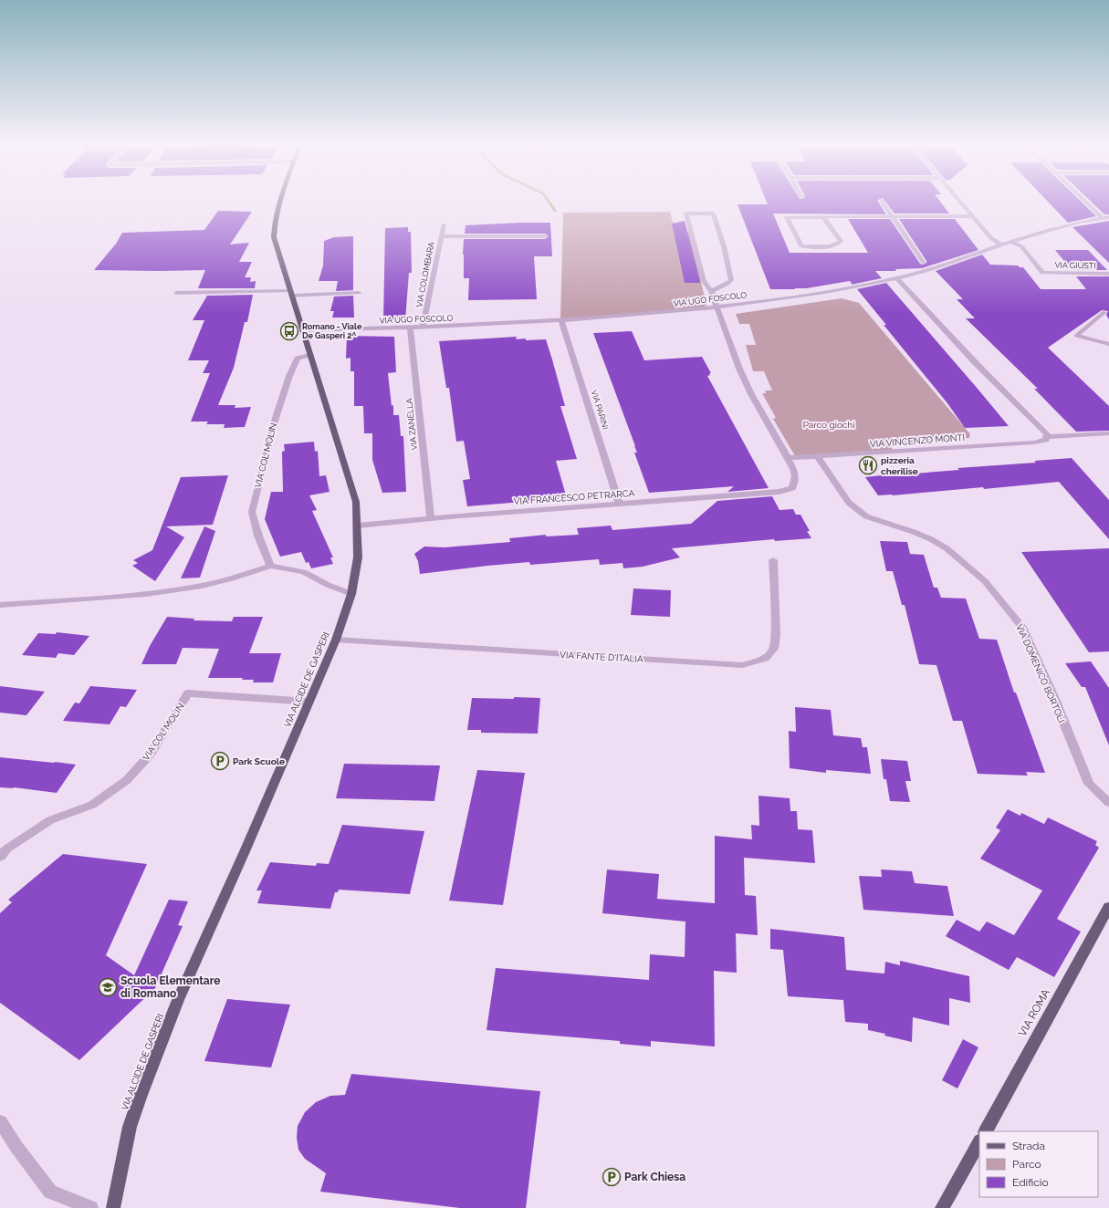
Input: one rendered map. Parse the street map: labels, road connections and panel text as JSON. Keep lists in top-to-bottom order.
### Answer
{
  "streets": {
    "main road": ["VIA ALCIDE DE GASPERI", "VIA ROMA"],
    "street": [
      "VIA GIUSTI",
      "VIA COLOMBARA",
      "VIA UGO FOSCOLO",
      "VIA PARINI",
      "VIA ZANELLA",
      "VIA VINCENZO MONTI",
      "VIA COL MOLIN",
      "VIA FRANCESCO PETRARCA",
      "VIA FANTE D'ITALIA",
      "VIA DOMENICO BORTOLI"
    ]
  },
  "crossings": [
    ["VIA GIUSTI", "VIA UGO FOSCOLO"],
    ["VIA COLOMBARA", "VIA UGO FOSCOLO"],
    ["VIA UGO FOSCOLO", "VIA PARINI"],
    ["VIA UGO FOSCOLO", "VIA ZANELLA"],
    ["VIA UGO FOSCOLO", "VIA ALCIDE DE GASPERI"],
    ["VIA PARINI", "VIA FRANCESCO PETRARCA"],
    ["VIA ZANELLA", "VIA FRANCESCO PETRARCA"],
    ["VIA VINCENZO MONTI", "VIA FRANCESCO PETRARCA"],
    ["VIA VINCENZO MONTI", "VIA DOMENICO BORTOLI"],
    ["VIA COL MOLIN", "VIA ALCIDE DE GASPERI"],
    ["VIA FRANCESCO PETRARCA", "VIA ALCIDE DE GASPERI"],
    ["VIA FANTE D'ITALIA", "VIA ALCIDE DE GASPERI"]
  ],
  "parks": ["Parco giochi"],
  "places": {
    "bus stop": ["Romano - Viale De Gasperi 2^"],
    "restaurant": ["pizzeria cherilise"],
    "parking": ["Park Scuole", "Park Chiesa"],
    "school or university": ["Scuola Elementare di Romano"]
  },
  "legend": ["Strada", "Parco", "Edificio"]
}
